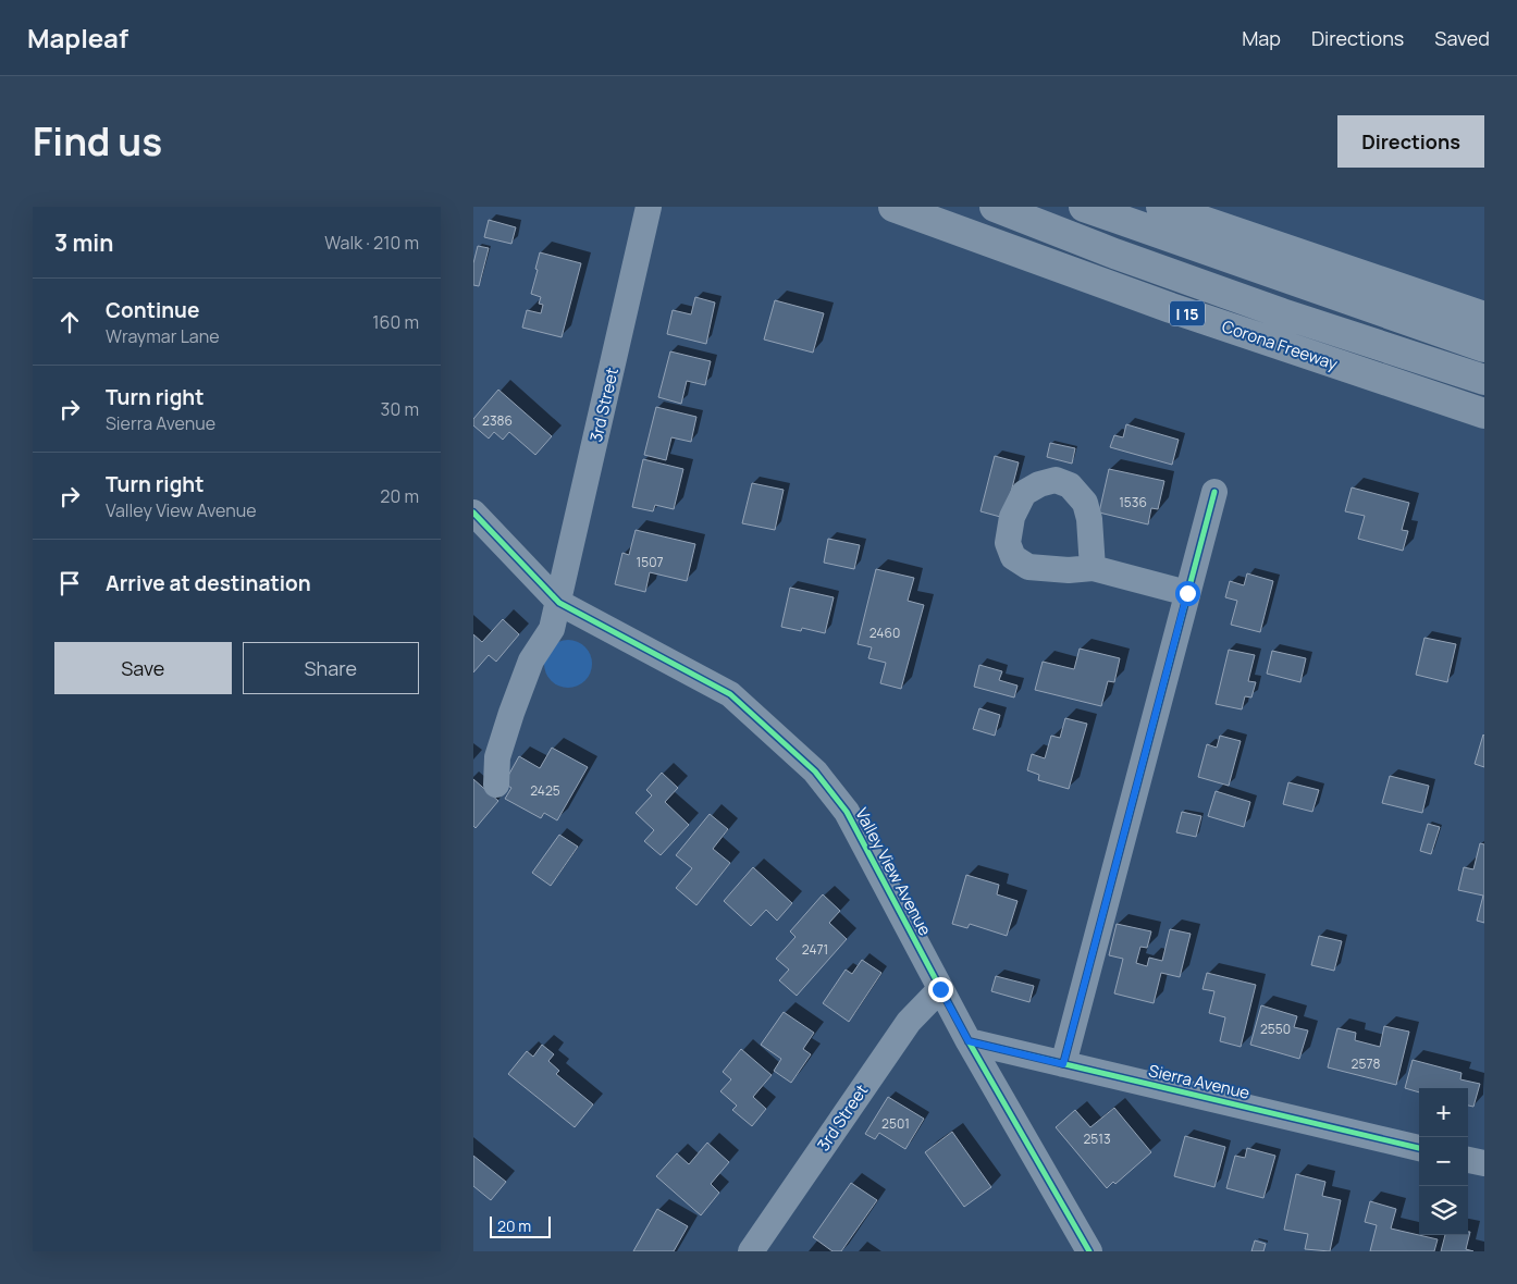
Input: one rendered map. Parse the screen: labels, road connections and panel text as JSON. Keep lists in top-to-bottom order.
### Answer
{
  "streets": {
    "highway": ["I 15", "Corona Freeway"],
    "street": ["3rd Street", "Valley View Avenue", "Sierra Avenue"]
  },
  "crossings": [
    ["3rd Street", "Valley View Avenue"],
    ["Valley View Avenue", "Sierra Avenue"]
  ],
  "house_numbers": [
    "2386",
    "1536",
    "1507",
    "2460",
    "2425",
    "2471",
    "2550",
    "2578",
    "2501",
    "2513"
  ],
  "scale_bar": "20 m",
  "page": {
    "header": "Mapleaf",
    "nav": ["Map", "Directions", "Saved"],
    "title": "Find us",
    "buttons": [
      "Directions",
      ["Save", "Share"]
    ],
    "heading": ["3 min", "Walk · 210 m"],
    "list": [
      ["Continue", "Wraymar Lane", "160 m"],
      ["Turn right", "Sierra Avenue", "30 m"],
      ["Turn right", "Valley View Avenue", "20 m"],
      "Arrive at destination"
    ],
    "map_buttons": ["+", "−"],
    "scale": "20 m"
  }
}
